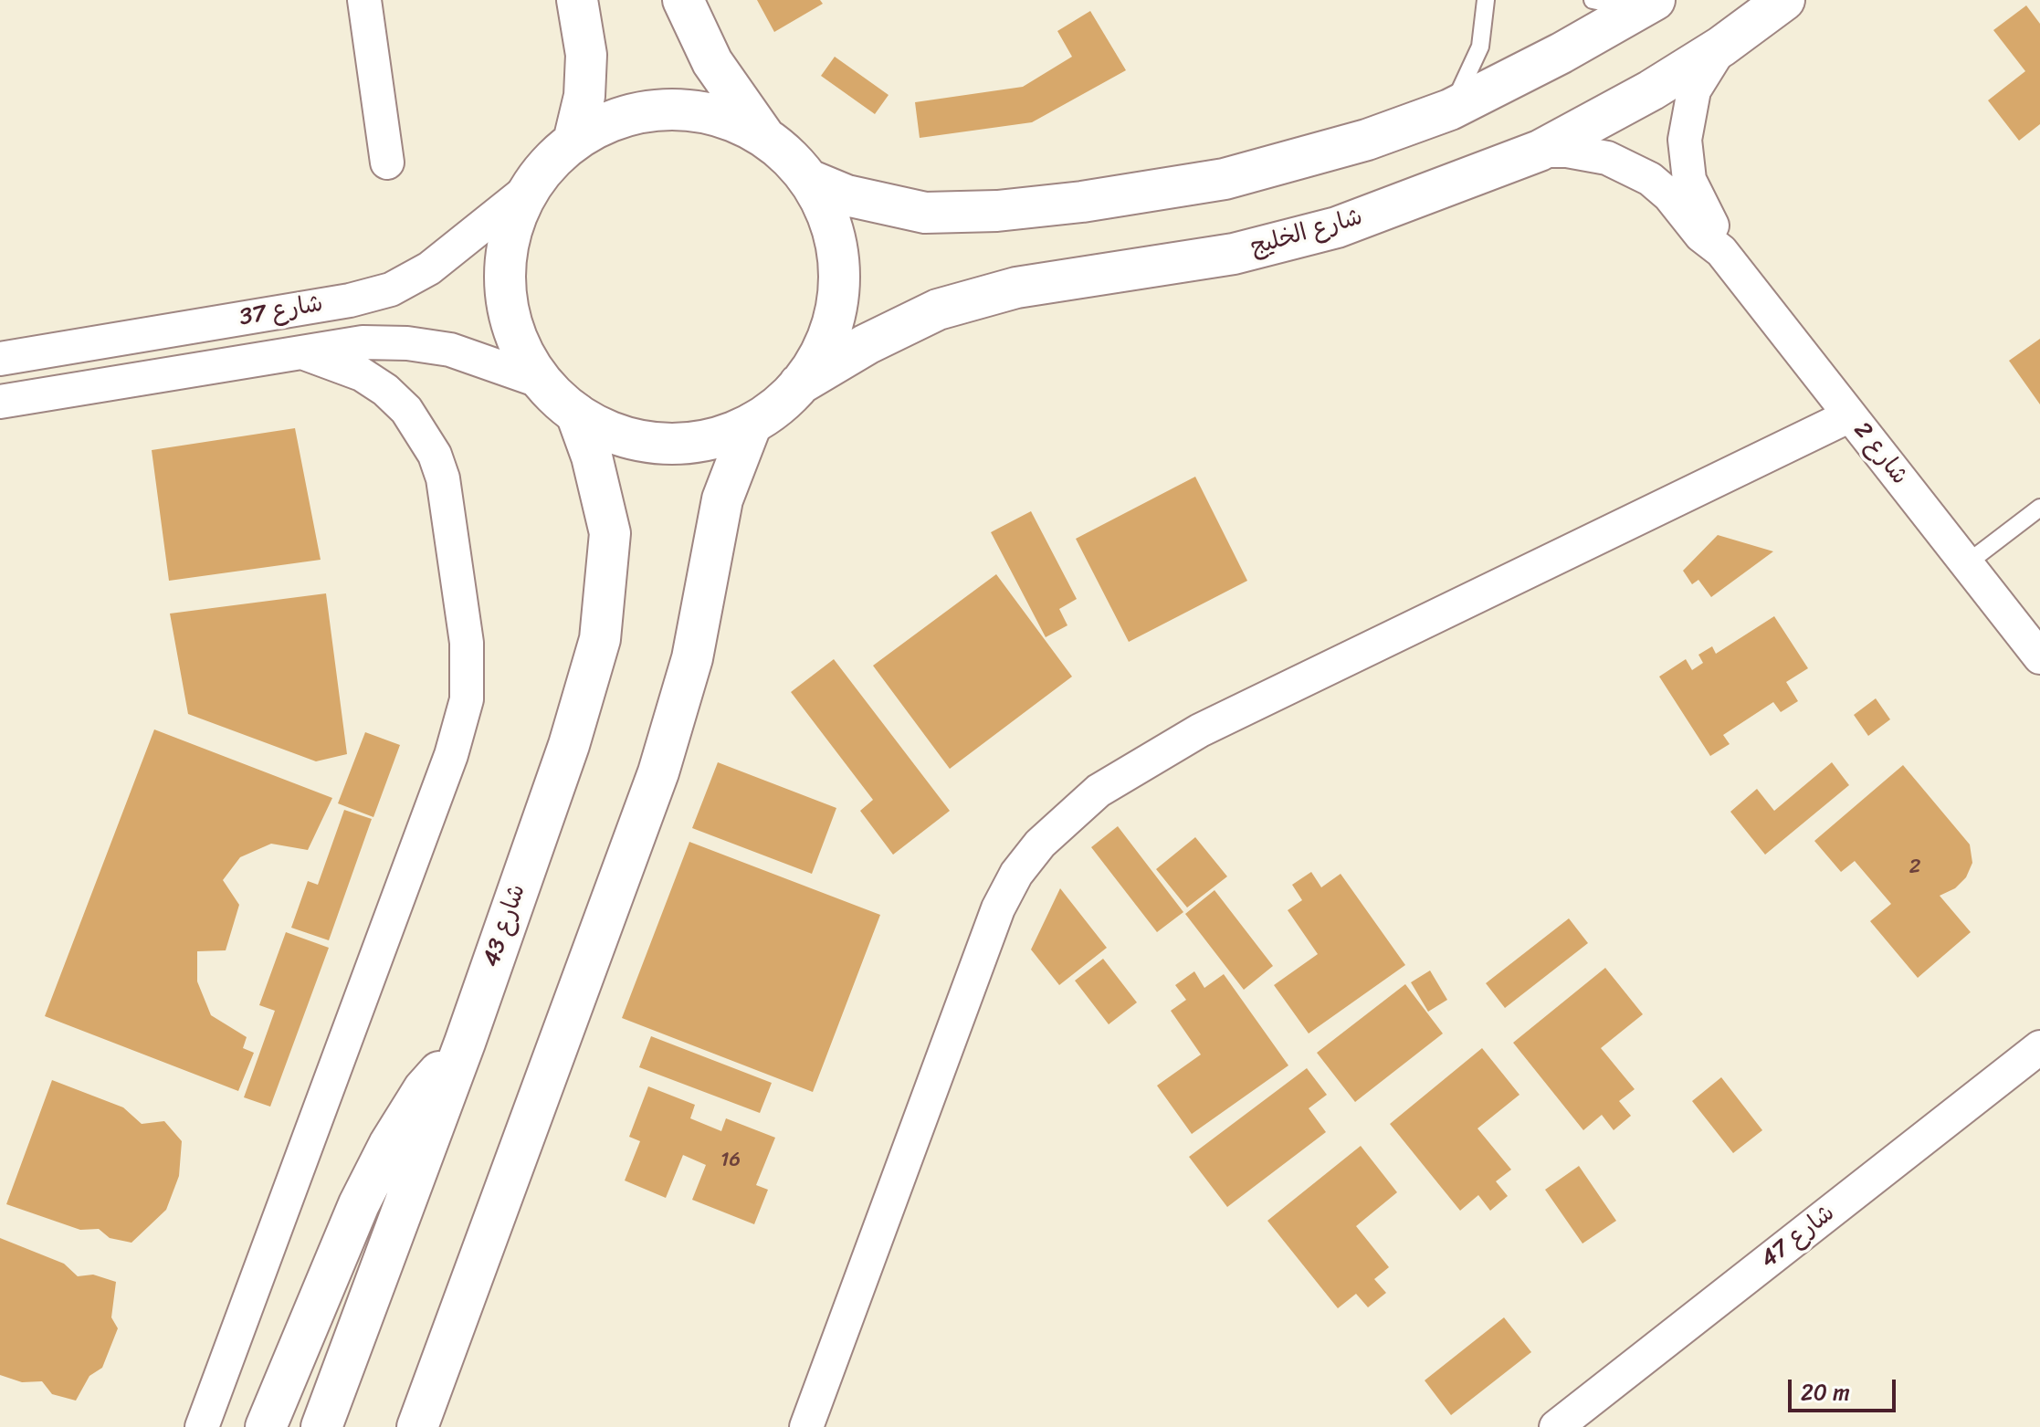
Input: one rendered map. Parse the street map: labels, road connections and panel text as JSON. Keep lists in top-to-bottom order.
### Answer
{
  "streets": {
    "main road": ["شارع الخليج", "شارع 43"],
    "street": ["شارع 37", "شارع 2", "شارع 47"]
  },
  "crossings": [
    ["شارع الخليج", "شارع 2"]
  ],
  "house_numbers": ["2", "16"],
  "scale_bar": "20 m"
}
